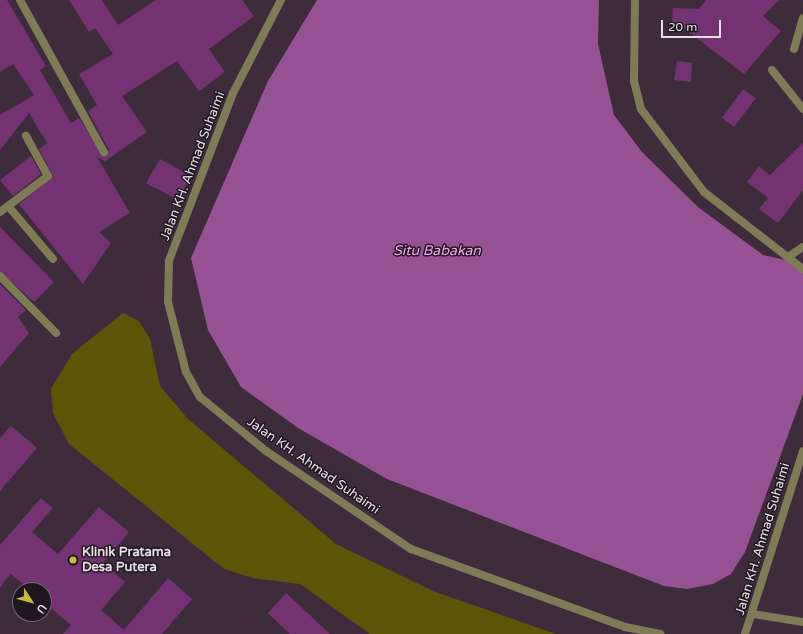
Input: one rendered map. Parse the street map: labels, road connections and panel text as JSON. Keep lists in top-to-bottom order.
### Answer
{
  "streets": {
    "street": ["Jalan KH. Ahmad Suhaimi"]
  },
  "water": ["Situ Babakan"],
  "places": ["Klinik Pratama Desa Putera"],
  "scale_bar": "20 m",
  "north": "bottom right"
}
